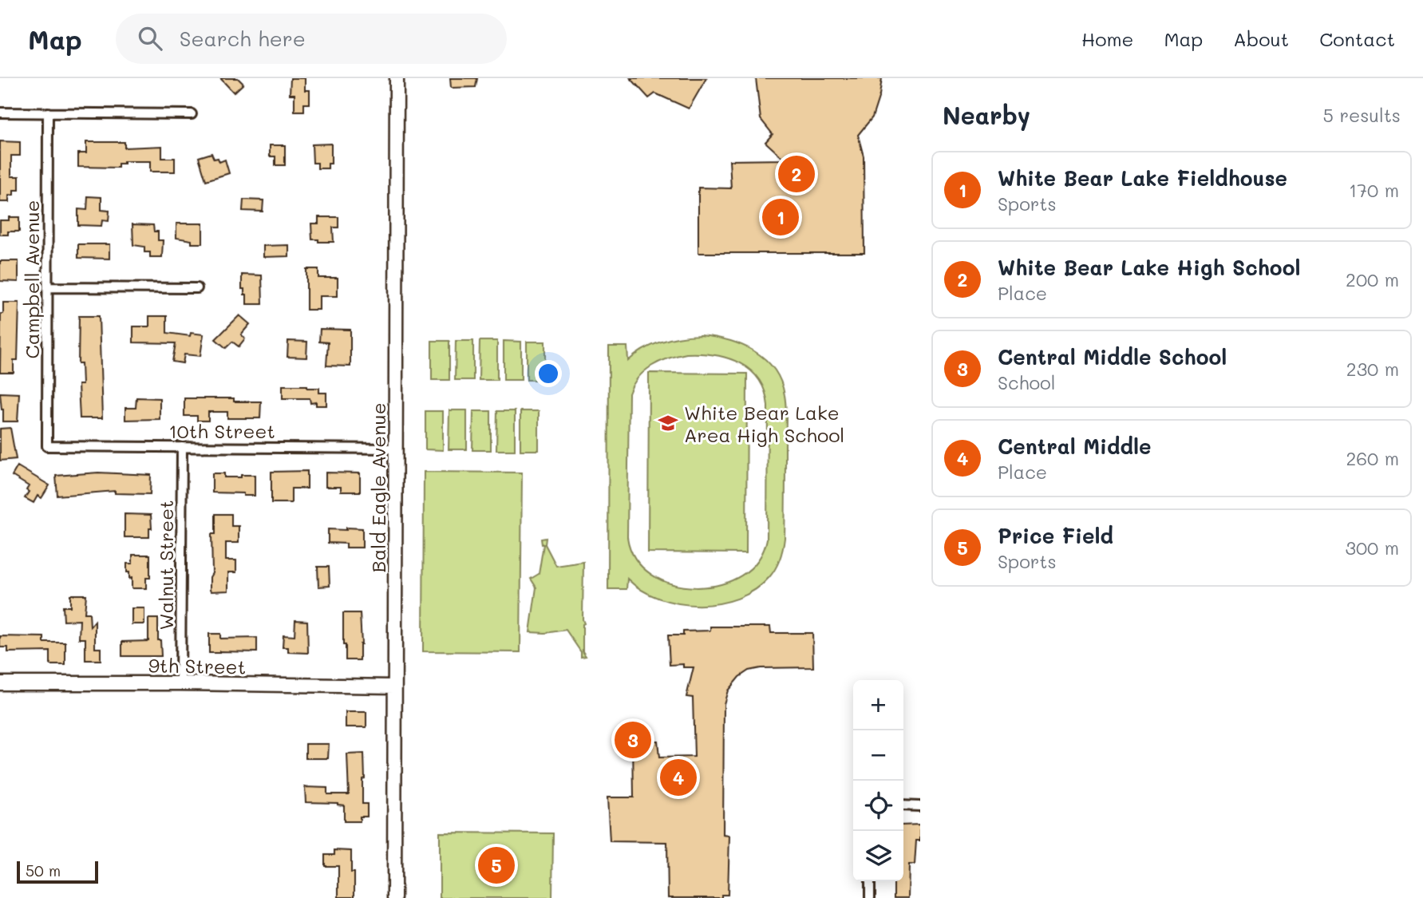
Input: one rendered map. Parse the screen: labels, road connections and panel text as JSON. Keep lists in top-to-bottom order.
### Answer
{
  "streets": {
    "street": [
      "Campbell Avenue",
      "10th Street",
      "Bald Eagle Avenue",
      "Walnut Street",
      "9th Street"
    ]
  },
  "crossings": [
    ["Campbell Avenue", "10th Street"],
    ["10th Street", "Bald Eagle Avenue"],
    ["10th Street", "Walnut Street"],
    ["Bald Eagle Avenue", "9th Street"],
    ["Walnut Street", "9th Street"]
  ],
  "places": {
    "school or university": ["White Bear Lake Area High School"]
  },
  "scale_bar": "50 m",
  "page": {
    "header": "Map",
    "search": "Search here",
    "nav": [
      "Home",
      "Map",
      "About",
      "Contact"
    ],
    "heading": ["Nearby", "5 results"],
    "list": [
      {
        "mark": "1",
        "name": "White Bear Lake Fieldhouse",
        "note": "Sports",
        "value": "170 m"
      },
      {
        "mark": "2",
        "name": "White Bear Lake High School",
        "note": "Place",
        "value": "200 m"
      },
      {
        "mark": "3",
        "name": "Central Middle School",
        "note": "School",
        "value": "230 m"
      },
      {
        "mark": "4",
        "name": "Central Middle",
        "note": "Place",
        "value": "260 m"
      },
      {
        "mark": "5",
        "name": "Price Field",
        "note": "Sports",
        "value": "300 m"
      }
    ],
    "pins": [
      "2",
      "1",
      "3",
      "4",
      "5"
    ],
    "map_buttons": ["+", "−"],
    "scale": "50 m"
  }
}
